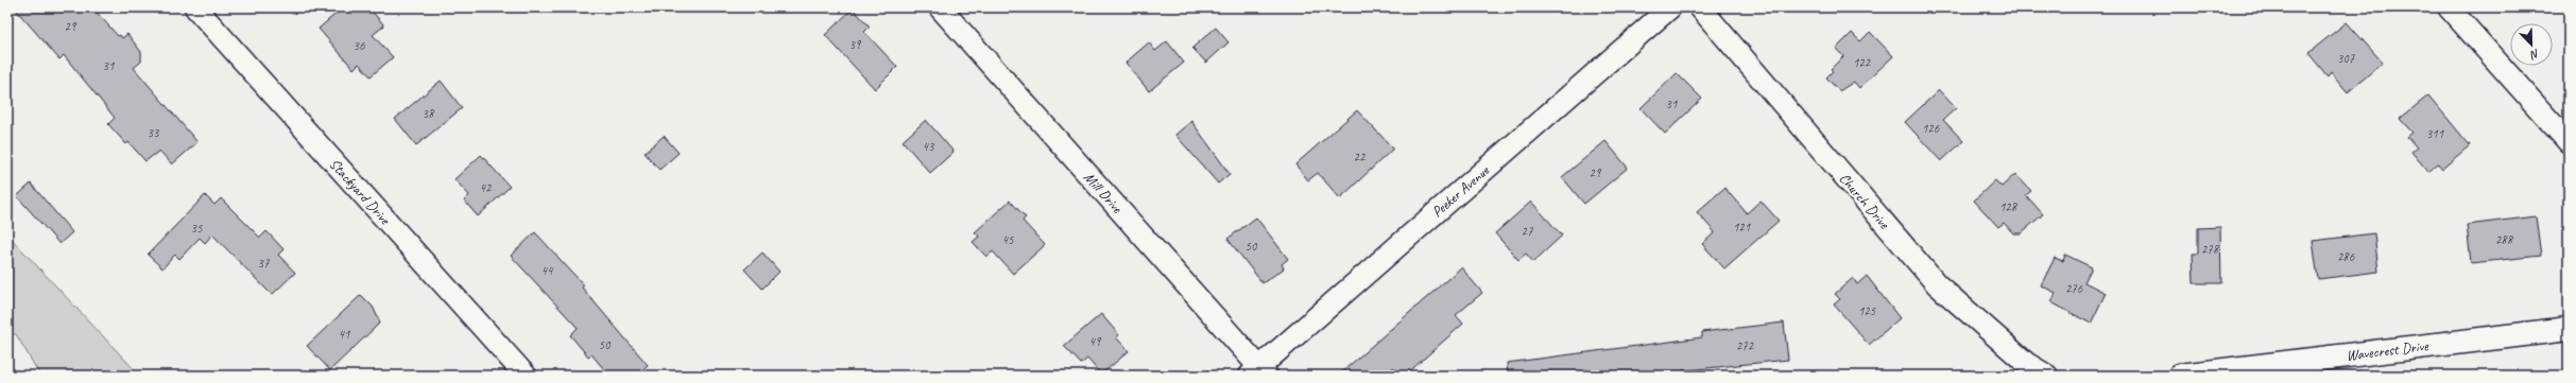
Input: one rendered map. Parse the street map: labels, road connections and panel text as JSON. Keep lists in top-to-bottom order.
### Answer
{
  "streets": {
    "street": [
      "Stackyard Drive",
      "Peeker Avenue",
      "Mill Drive",
      "Church Drive",
      "Wavecrest Drive"
    ]
  },
  "crossings": [
    ["Peeker Avenue", "Mill Drive"]
  ],
  "house_numbers": [
    "29",
    "39",
    "36",
    "307",
    "122",
    "31",
    "31",
    "38",
    "126",
    "33",
    "311",
    "43",
    "22",
    "29",
    "42",
    "128",
    "121",
    "35",
    "27",
    "45",
    "288",
    "50",
    "278",
    "286",
    "37",
    "44",
    "276",
    "125",
    "41",
    "49",
    "50",
    "272"
  ],
  "north": "bottom right"
}
